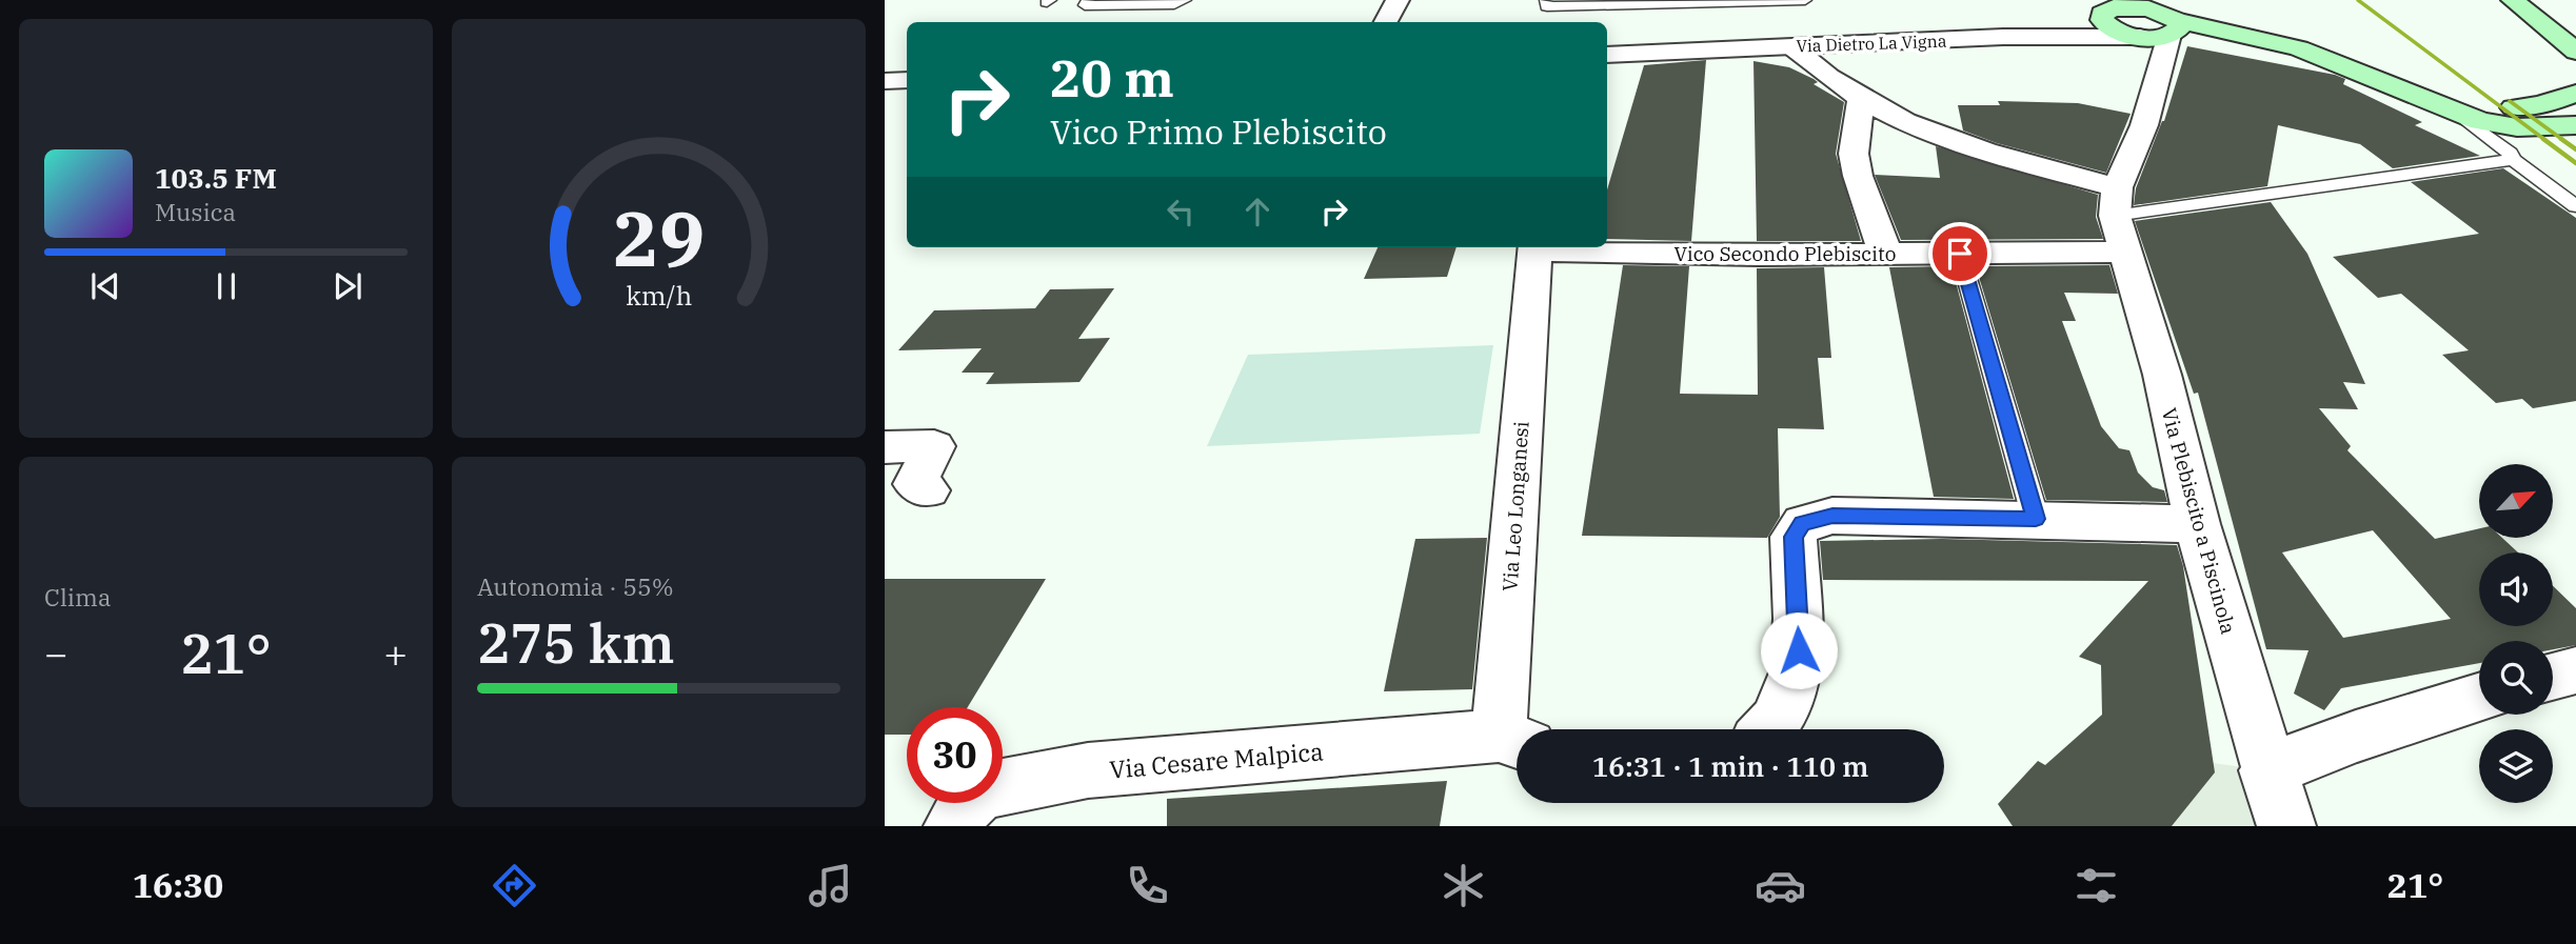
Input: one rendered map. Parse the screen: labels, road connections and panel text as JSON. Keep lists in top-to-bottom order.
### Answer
{
  "streets": {
    "street": [
      "Via Dietro La Vigna",
      "Vico Secondo Plebiscito",
      "Via Leo Longanesi",
      "Via Plebiscito a Piscinola",
      "Via Cesare Malpica"
    ]
  },
  "crossings": [
    ["Vico Secondo Plebiscito", "Via Plebiscito a Piscinola"],
    ["Via Leo Longanesi", "Via Cesare Malpica"]
  ],
  "north": "top right",
  "page": {
    "turn": ["20 m", "Vico Primo Plebiscito"],
    "song": ["103.5 FM", "Musica"],
    "tile": [
      "Clima",
      ["Autonomia · 55%", "275 km"]
    ],
    "heat": ["−", "21°", "+"],
    "limit": "30",
    "trip": "16:31 · 1 min · 110 m",
    "tabs": ["16:30", "21°"],
    "gauge": ["29", "km/h"]
  }
}
